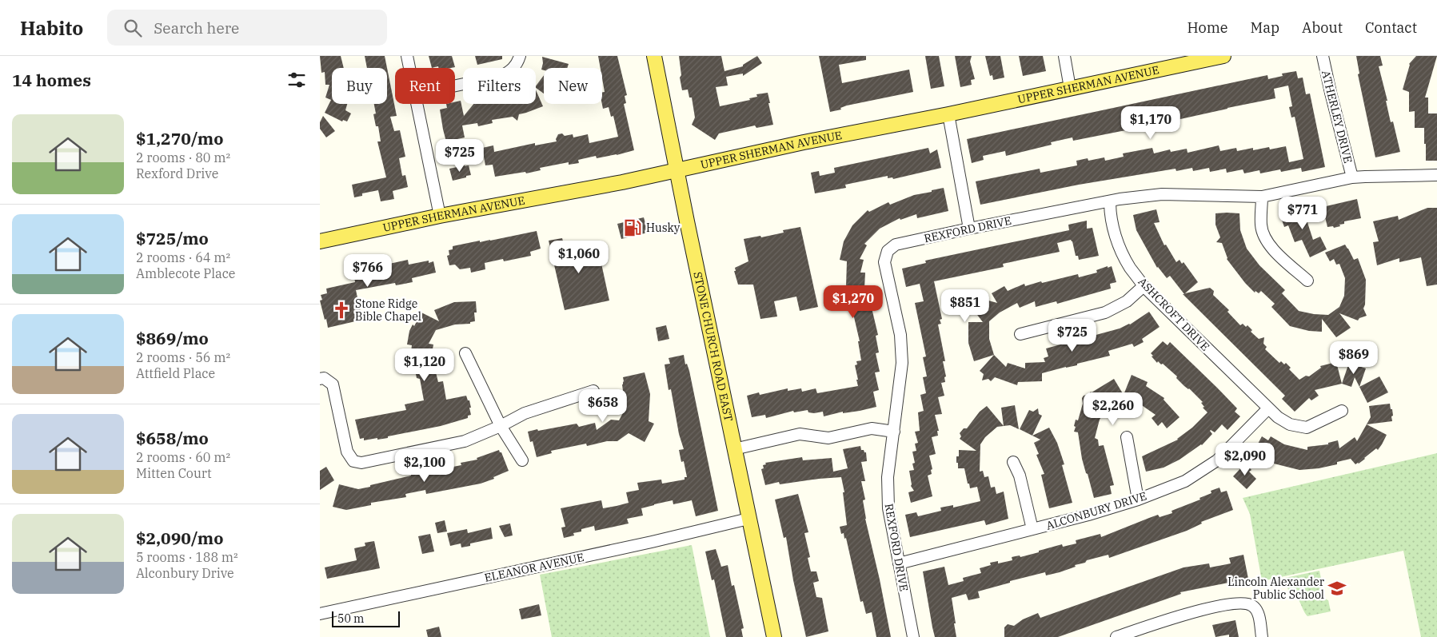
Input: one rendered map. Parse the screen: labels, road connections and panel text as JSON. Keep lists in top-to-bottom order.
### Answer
{
  "streets": {
    "main road": ["UPPER SHERMAN AVENUE", "STONE CHURCH ROAD EAST"],
    "street": [
      "ATHERLEY DRIVE",
      "REXFORD DRIVE",
      "ASHCROFT DRIVE",
      "ALCONBURY DRIVE",
      "ELEANOR AVENUE"
    ]
  },
  "crossings": [
    ["UPPER SHERMAN AVENUE", "STONE CHURCH ROAD EAST"],
    ["ATHERLEY DRIVE", "REXFORD DRIVE"],
    ["REXFORD DRIVE", "ASHCROFT DRIVE"],
    ["REXFORD DRIVE", "ALCONBURY DRIVE"],
    ["ASHCROFT DRIVE", "ALCONBURY DRIVE"],
    ["STONE CHURCH ROAD EAST", "ELEANOR AVENUE"]
  ],
  "places": {
    "fuel station": ["Husky"],
    "church": ["Stone Ridge Bible Chapel"],
    "school or university": ["Lincoln Alexander Public School"]
  },
  "scale_bar": "50 m",
  "page": {
    "header": "Habito",
    "search": "Search here",
    "nav": [
      "Home",
      "Map",
      "About",
      "Contact"
    ],
    "heading": "14 homes",
    "chip": [
      "Buy",
      "Rent",
      "Filters",
      "New"
    ],
    "list": [
      {
        "name": "$1,270/mo",
        "note": "2 rooms · 80 m² · Rexford Drive"
      },
      {
        "name": "$725/mo",
        "note": "2 rooms · 64 m² · Amblecote Place"
      },
      {
        "name": "$869/mo",
        "note": "2 rooms · 56 m² · Attfield Place"
      },
      {
        "name": "$658/mo",
        "note": "2 rooms · 60 m² · Mitten Court"
      },
      {
        "name": "$2,090/mo",
        "note": "5 rooms · 188 m² · Alconbury Drive"
      }
    ],
    "price": [
      "$1,170",
      "$725",
      "$771",
      "$1,060",
      "$766",
      "$1,270",
      "$851",
      "$725",
      "$869",
      "$1,120",
      "$658",
      "$2,260",
      "$2,090",
      "$2,100"
    ],
    "scale": "50 m"
  }
}
